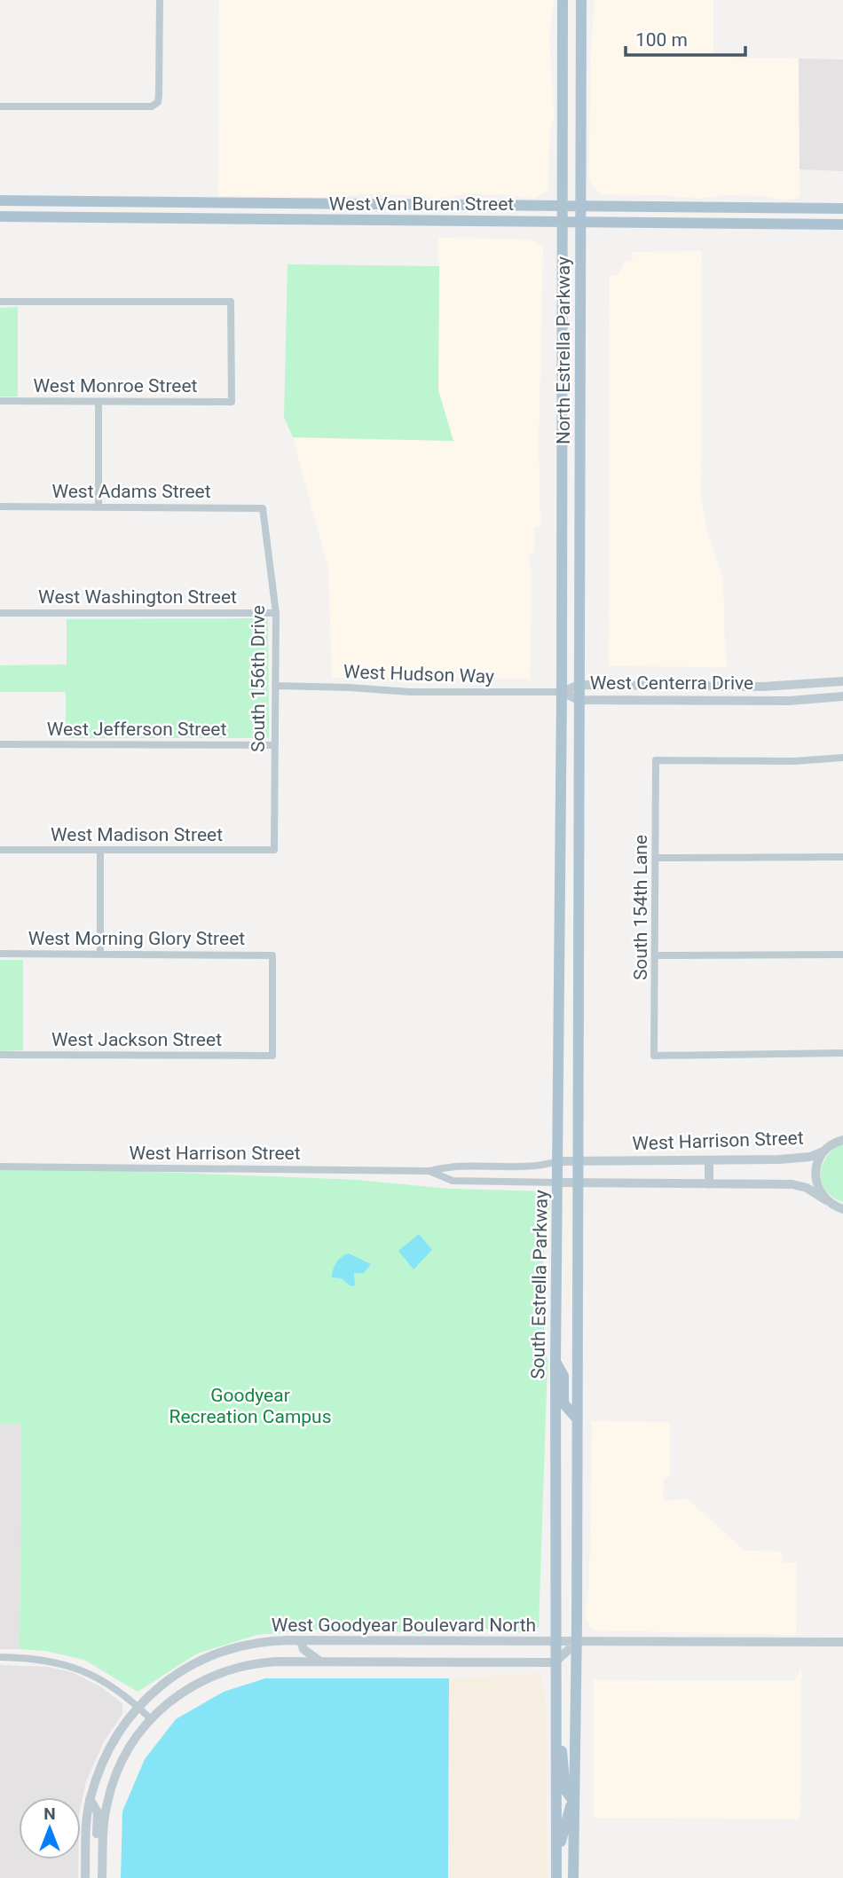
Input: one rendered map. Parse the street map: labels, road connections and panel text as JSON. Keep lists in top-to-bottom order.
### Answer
{
  "streets": {
    "main road": ["West Van Buren Street", "North Estrella Parkway", "South Estrella Parkway"],
    "street": [
      "West Monroe Street",
      "West Adams Street",
      "West Washington Street",
      "West Hudson Way",
      "South 156th Drive",
      "West Centerra Drive",
      "West Jefferson Street",
      "West Madison Street",
      "South 154th Lane",
      "West Morning Glory Street",
      "West Jackson Street",
      "West Harrison Street",
      "West Goodyear Boulevard North"
    ]
  },
  "crossings": [
    ["West Van Buren Street", "North Estrella Parkway"],
    ["North Estrella Parkway", "West Hudson Way"],
    ["North Estrella Parkway", "West Centerra Drive"],
    ["North Estrella Parkway", "South Estrella Parkway"],
    ["West Adams Street", "South 156th Drive"],
    ["West Washington Street", "South 156th Drive"],
    ["West Hudson Way", "South 156th Drive"],
    ["West Hudson Way", "West Centerra Drive"],
    ["West Hudson Way", "South Estrella Parkway"],
    ["South 156th Drive", "West Jefferson Street"],
    ["South 156th Drive", "West Madison Street"],
    ["West Centerra Drive", "South Estrella Parkway"],
    ["West Morning Glory Street", "West Jackson Street"],
    ["West Harrison Street", "South Estrella Parkway"],
    ["South Estrella Parkway", "West Goodyear Boulevard North"]
  ],
  "parks": ["Goodyear Recreation Campus"],
  "scale_bar": "100 m",
  "north": "top"
}
